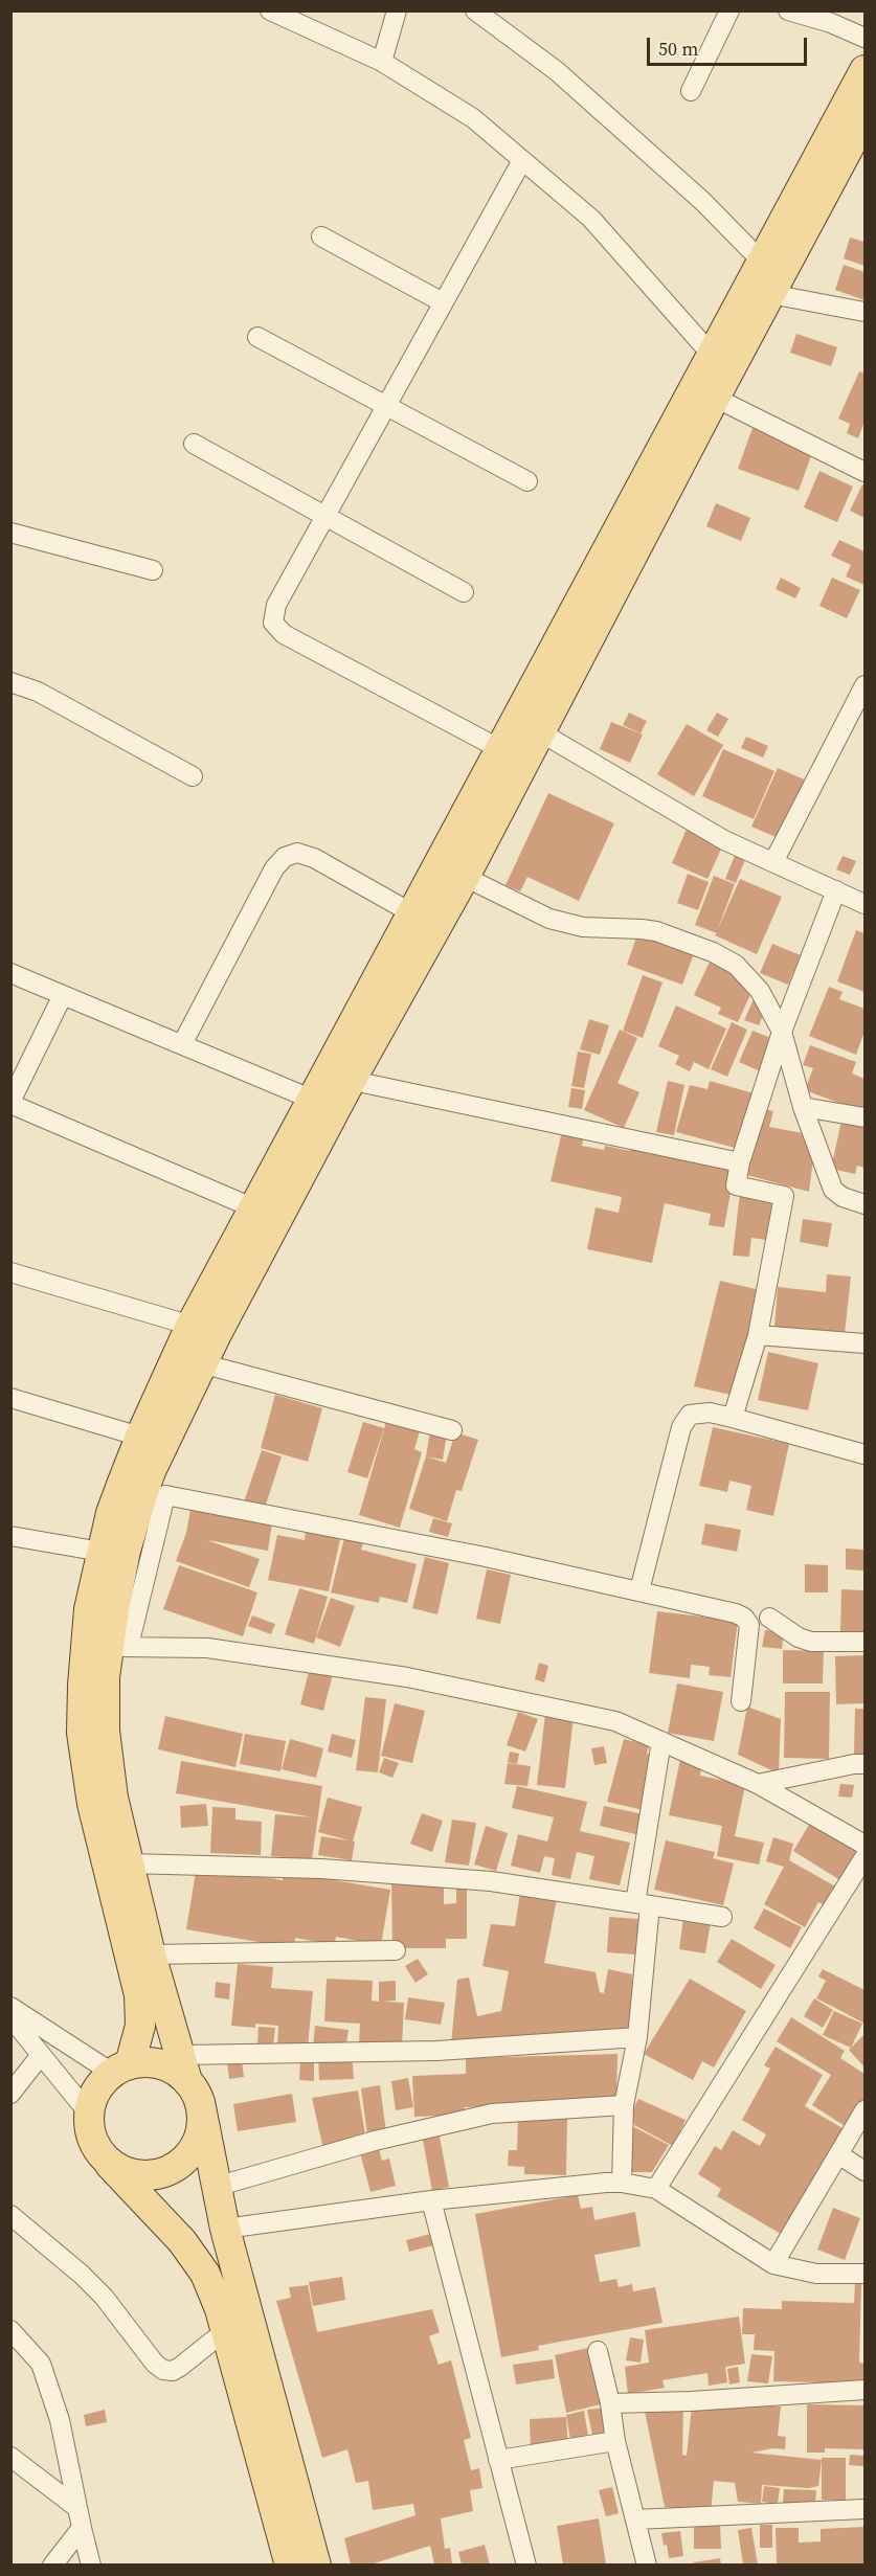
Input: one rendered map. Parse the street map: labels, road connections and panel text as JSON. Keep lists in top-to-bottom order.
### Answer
{
  "scale_bar": "50 m"
}
